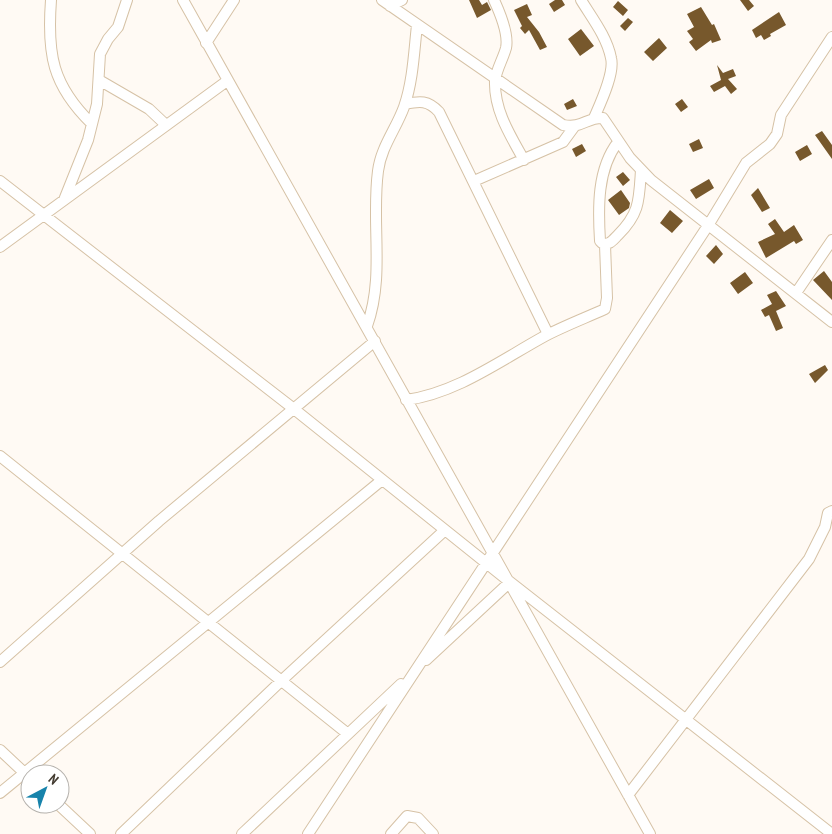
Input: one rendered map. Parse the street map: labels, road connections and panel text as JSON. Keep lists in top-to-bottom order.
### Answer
{
  "north": "top right"
}
